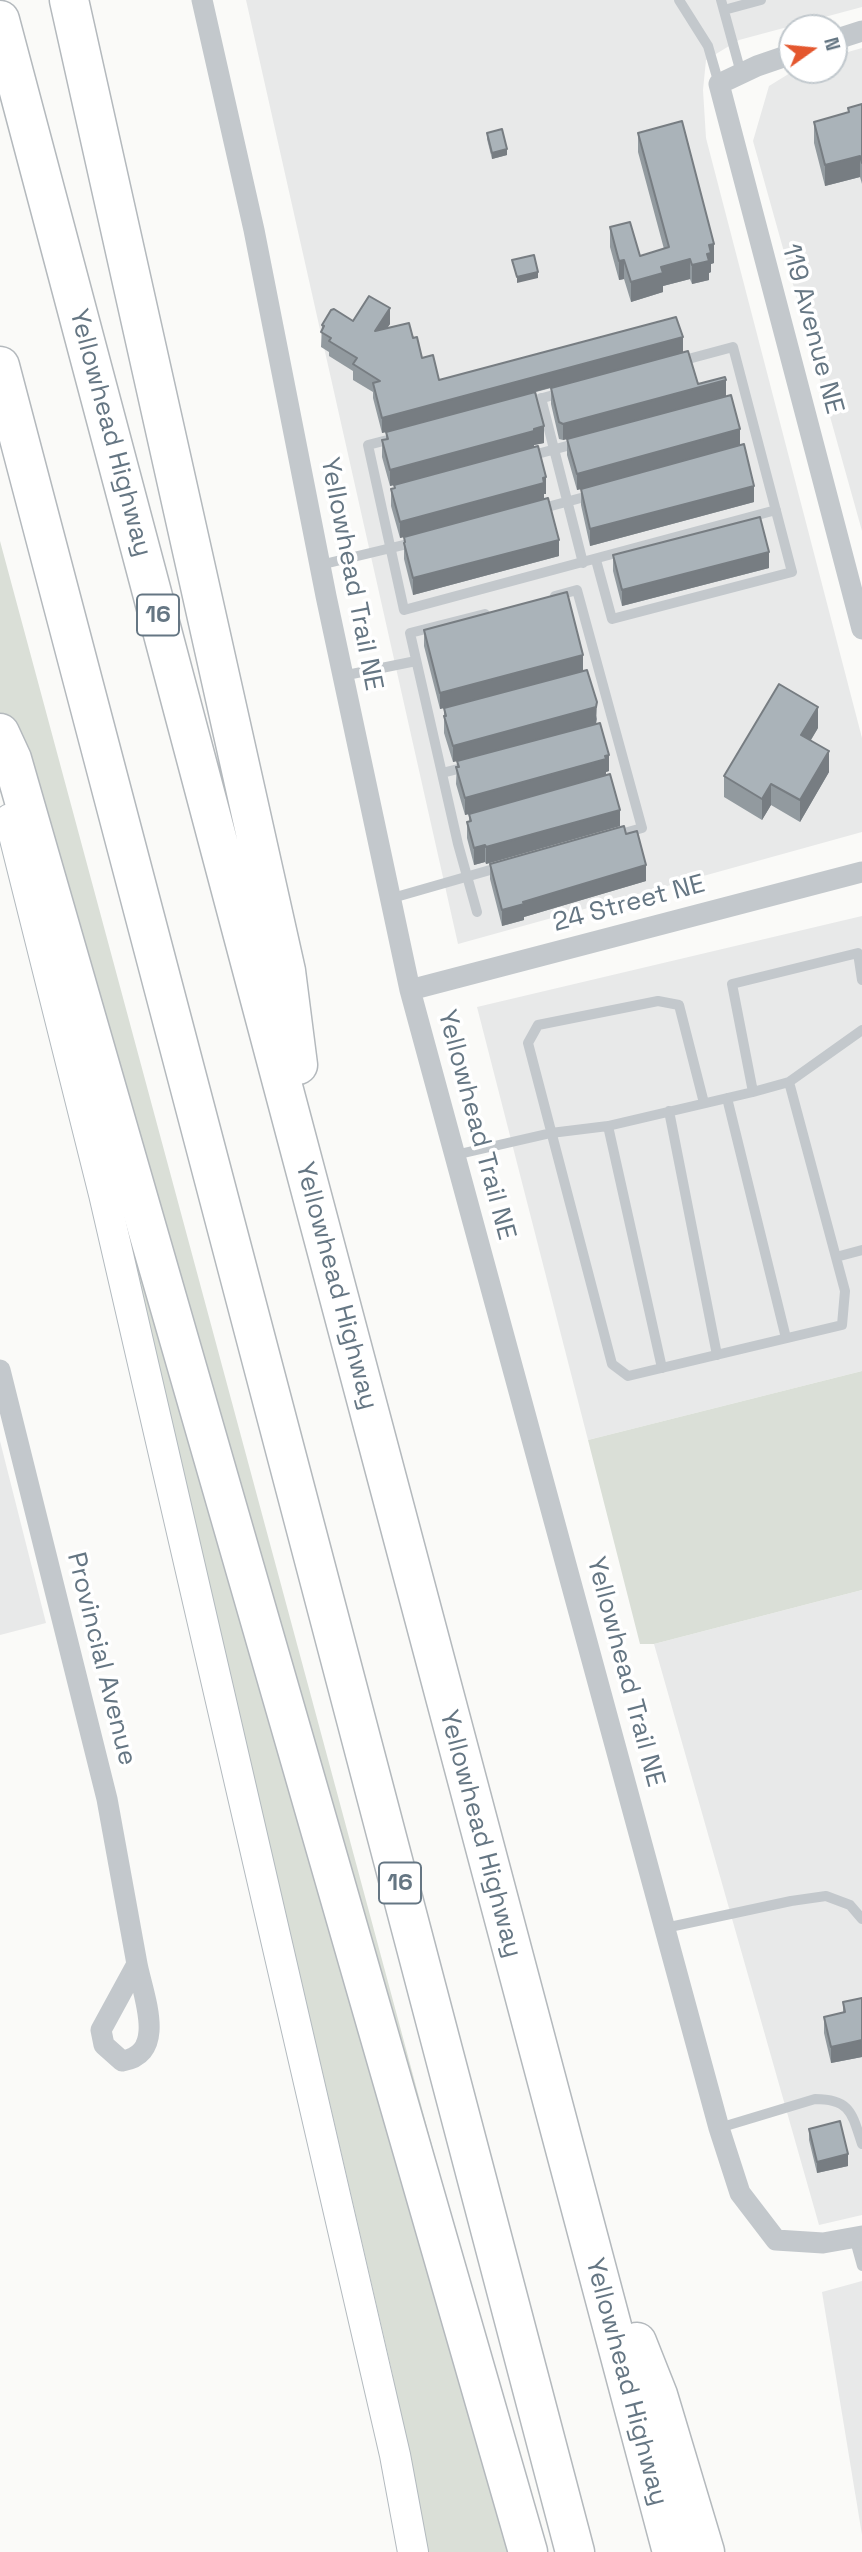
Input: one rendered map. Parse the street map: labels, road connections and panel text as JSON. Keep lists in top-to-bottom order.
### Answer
{
  "streets": {
    "highway": ["Yellowhead Highway", "16"],
    "street": [
      "119 Avenue NE",
      "Yellowhead Trail NE",
      "24 Street NE",
      "Provincial Avenue"
    ]
  },
  "crossings": [
    ["Yellowhead Trail NE", "24 Street NE"]
  ],
  "north": "right"
}
